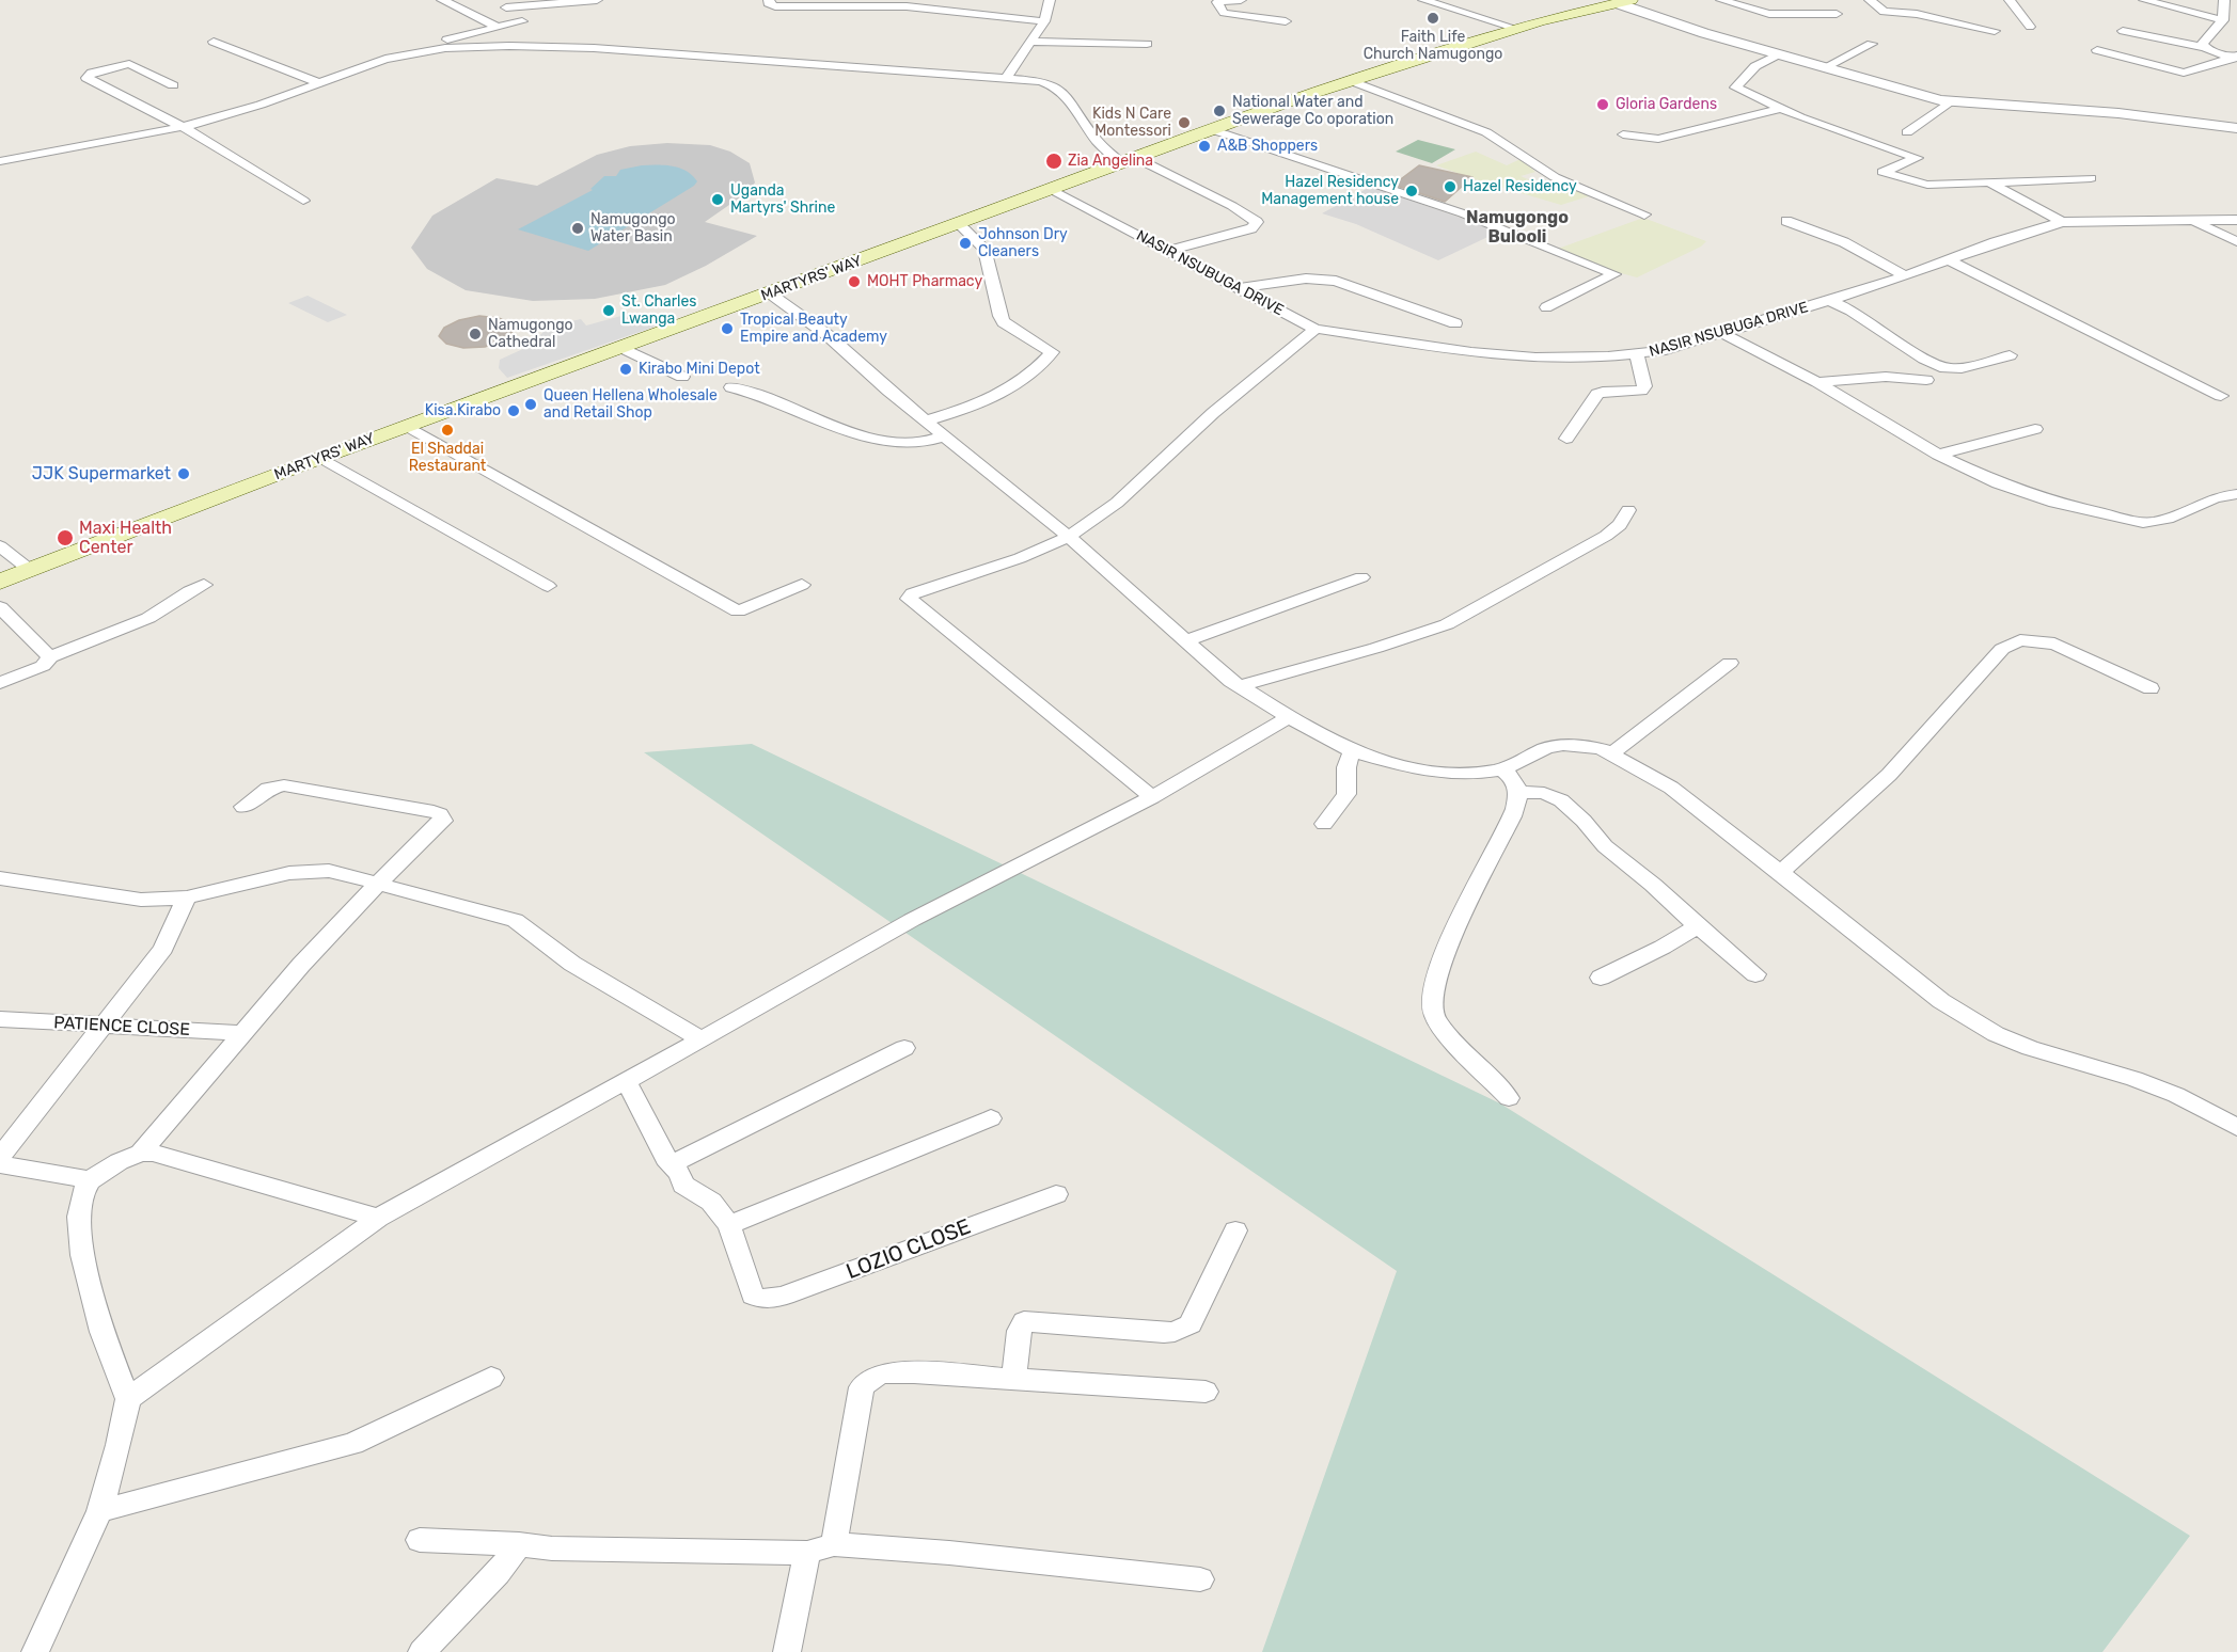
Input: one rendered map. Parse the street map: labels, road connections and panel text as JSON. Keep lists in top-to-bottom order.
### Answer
{
  "streets": {
    "main road": ["MARTYRS' WAY"],
    "street": ["NASIR NSUBUGA DRIVE", "PATIENCE CLOSE", "LOZIO CLOSE"]
  },
  "crossings": [
    ["NASIR NSUBUGA DRIVE", "MARTYRS' WAY"]
  ],
  "districts": ["Namugongo Bulooli"],
  "places": [
    "Faith Life Church Namugongo",
    "Gloria Gardens",
    "National Water and Sewerage Co oporation",
    "Kids N Care Montessori",
    "A&B Shoppers",
    "Zia Angelina",
    "Hazel Residency",
    "Hazel Residency Management house",
    "Uganda Martyrs' Shrine",
    "Namugongo Water Basin",
    "Johnson Dry Cleaners",
    "MOHT Pharmacy",
    "St. Charles Lwanga",
    "Tropical Beauty Empire and Academy",
    "Namugongo Cathedral",
    "Kirabo Mini Depot",
    "Queen Hellena Wholesale and Retail Shop",
    "Kisa.Kirabo",
    "El Shaddai Restaurant",
    "JJK Supermarket",
    "Maxi Health Center"
  ]
}
